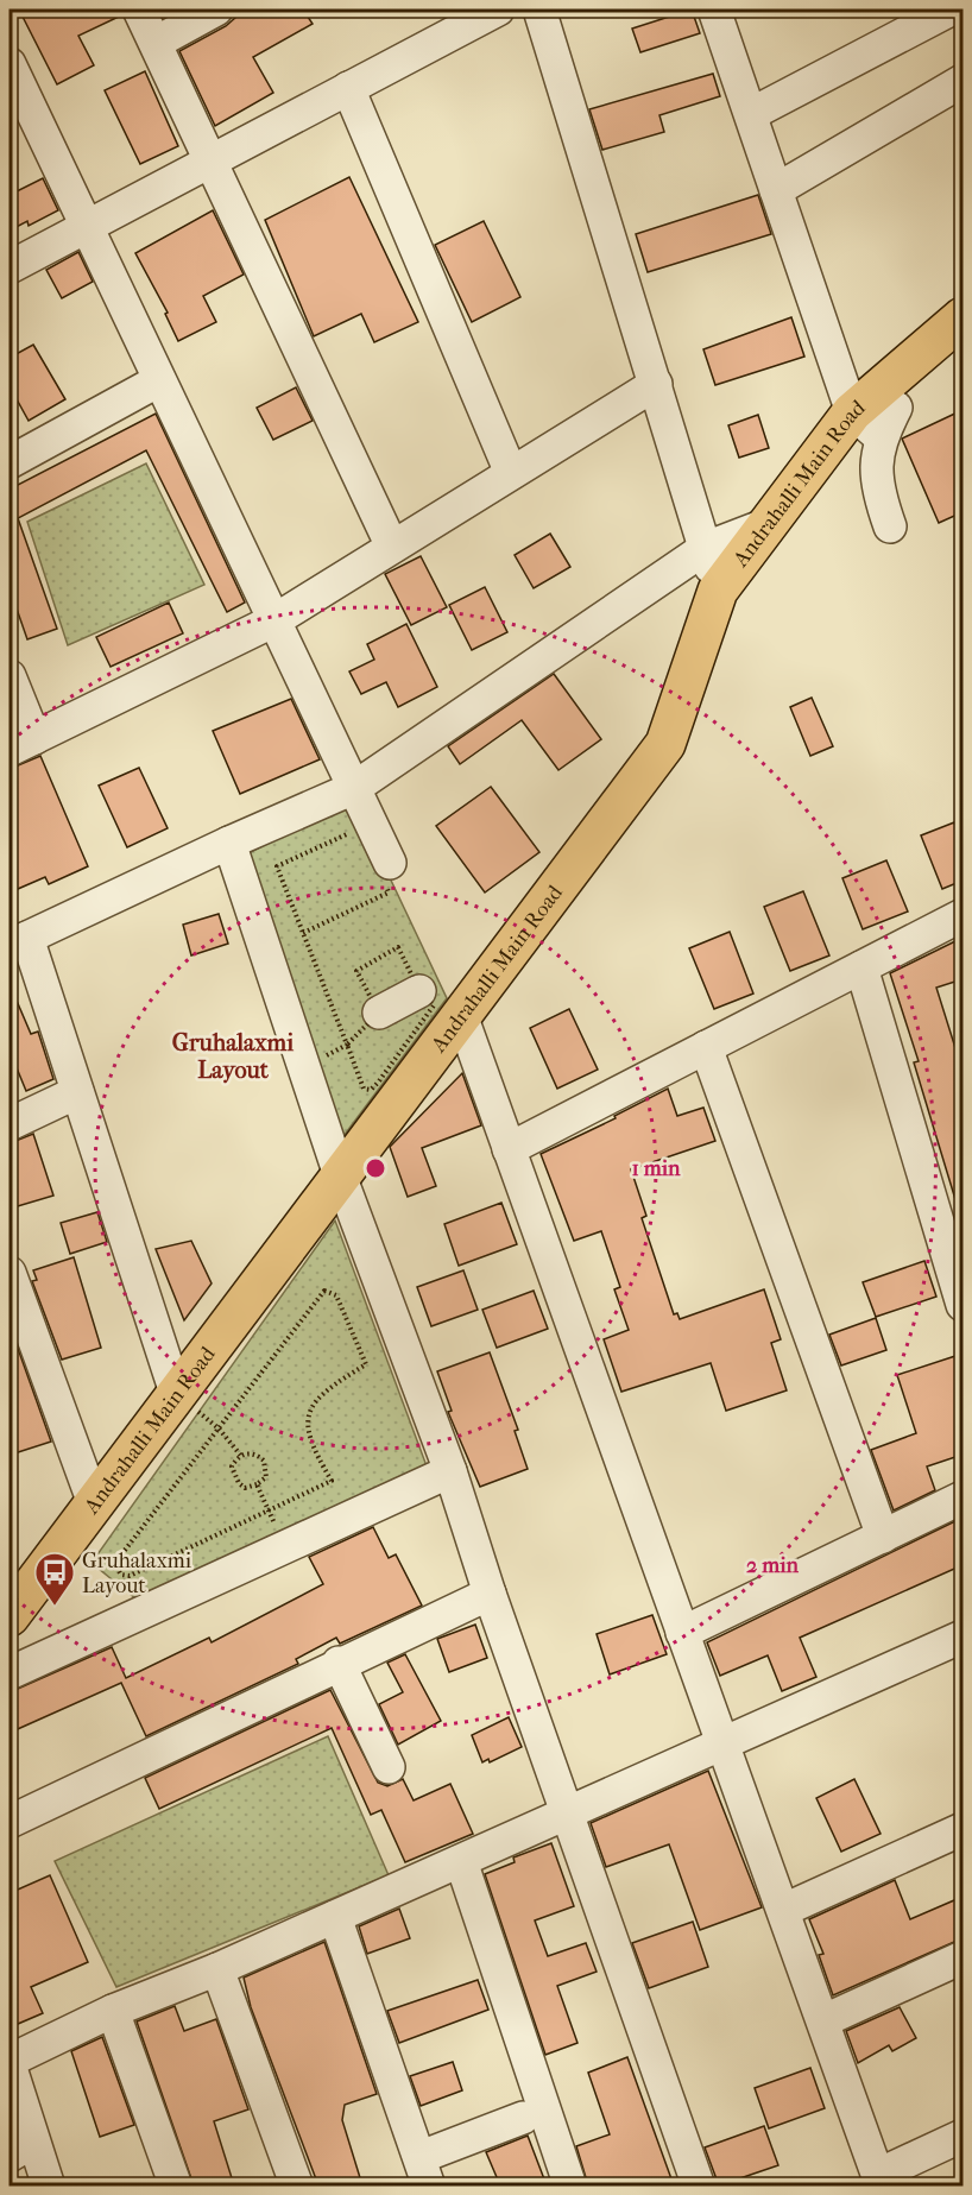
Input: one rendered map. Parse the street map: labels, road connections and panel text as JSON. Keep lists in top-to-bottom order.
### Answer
{
  "streets": {
    "main road": ["Andrahalli Main Road"]
  },
  "districts": ["Gruhalaxmi Layout"],
  "places": {
    "bus stop": ["Gruhalaxmi Layout"]
  },
  "rings": ["1 min", "2 min"]
}
